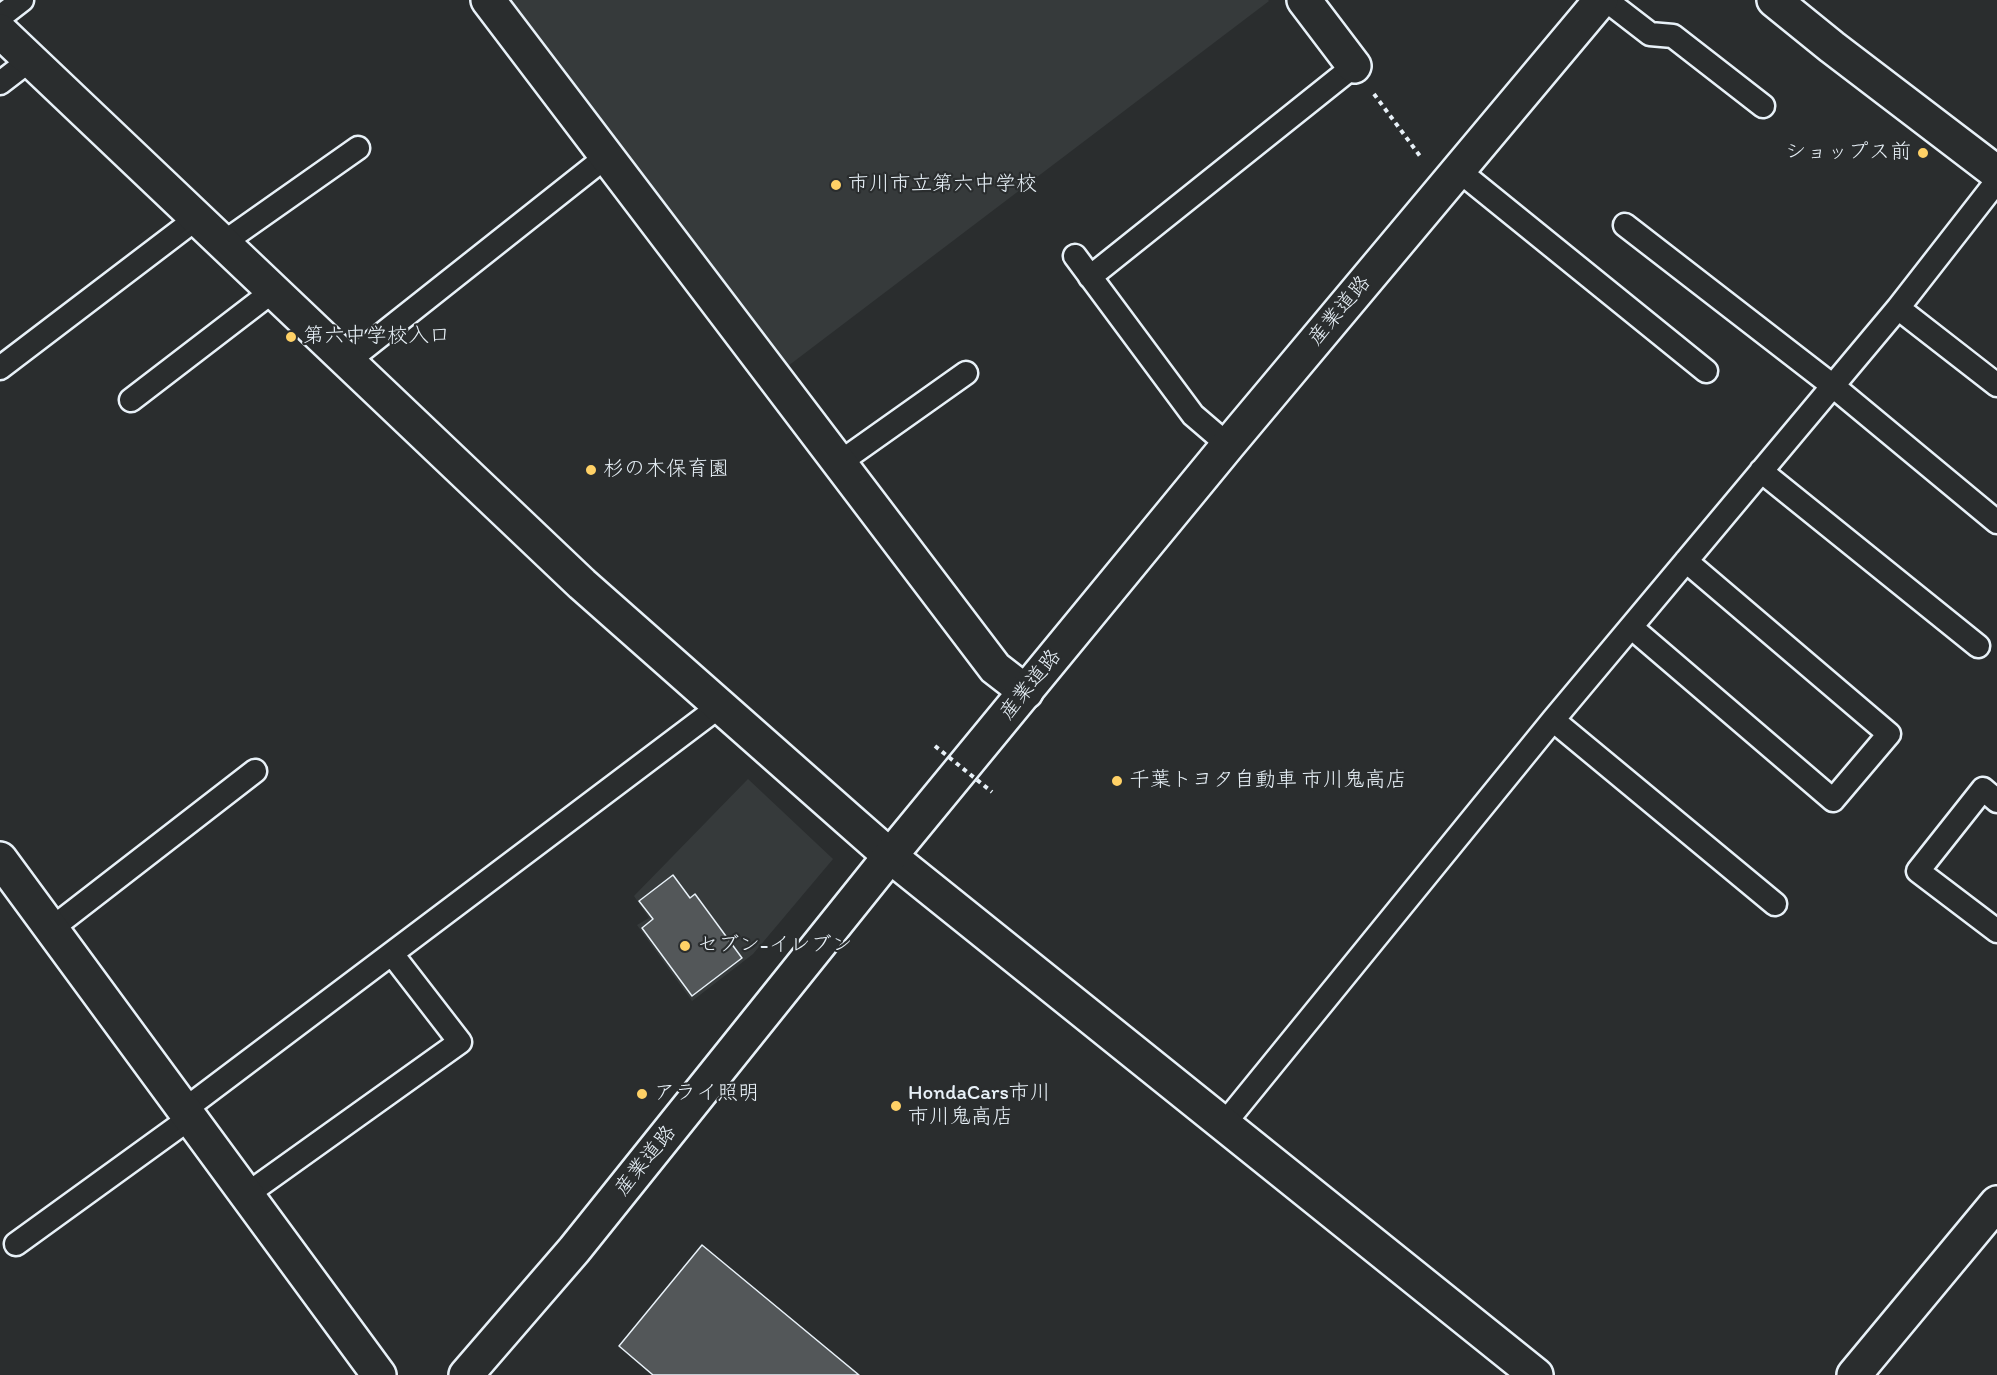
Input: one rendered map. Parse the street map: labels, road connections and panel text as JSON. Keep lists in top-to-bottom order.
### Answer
{
  "streets": {
    "street": ["産業道路"]
  },
  "places": [
    "ショップス前",
    "市川市立第六中学校",
    "第六中学校入口",
    "杉の木保育園",
    "千葉トヨタ自動車 市川鬼高店",
    "セブン-イレブン",
    "アライ照明",
    "HondaCars市川 市川鬼高店"
  ]
}
